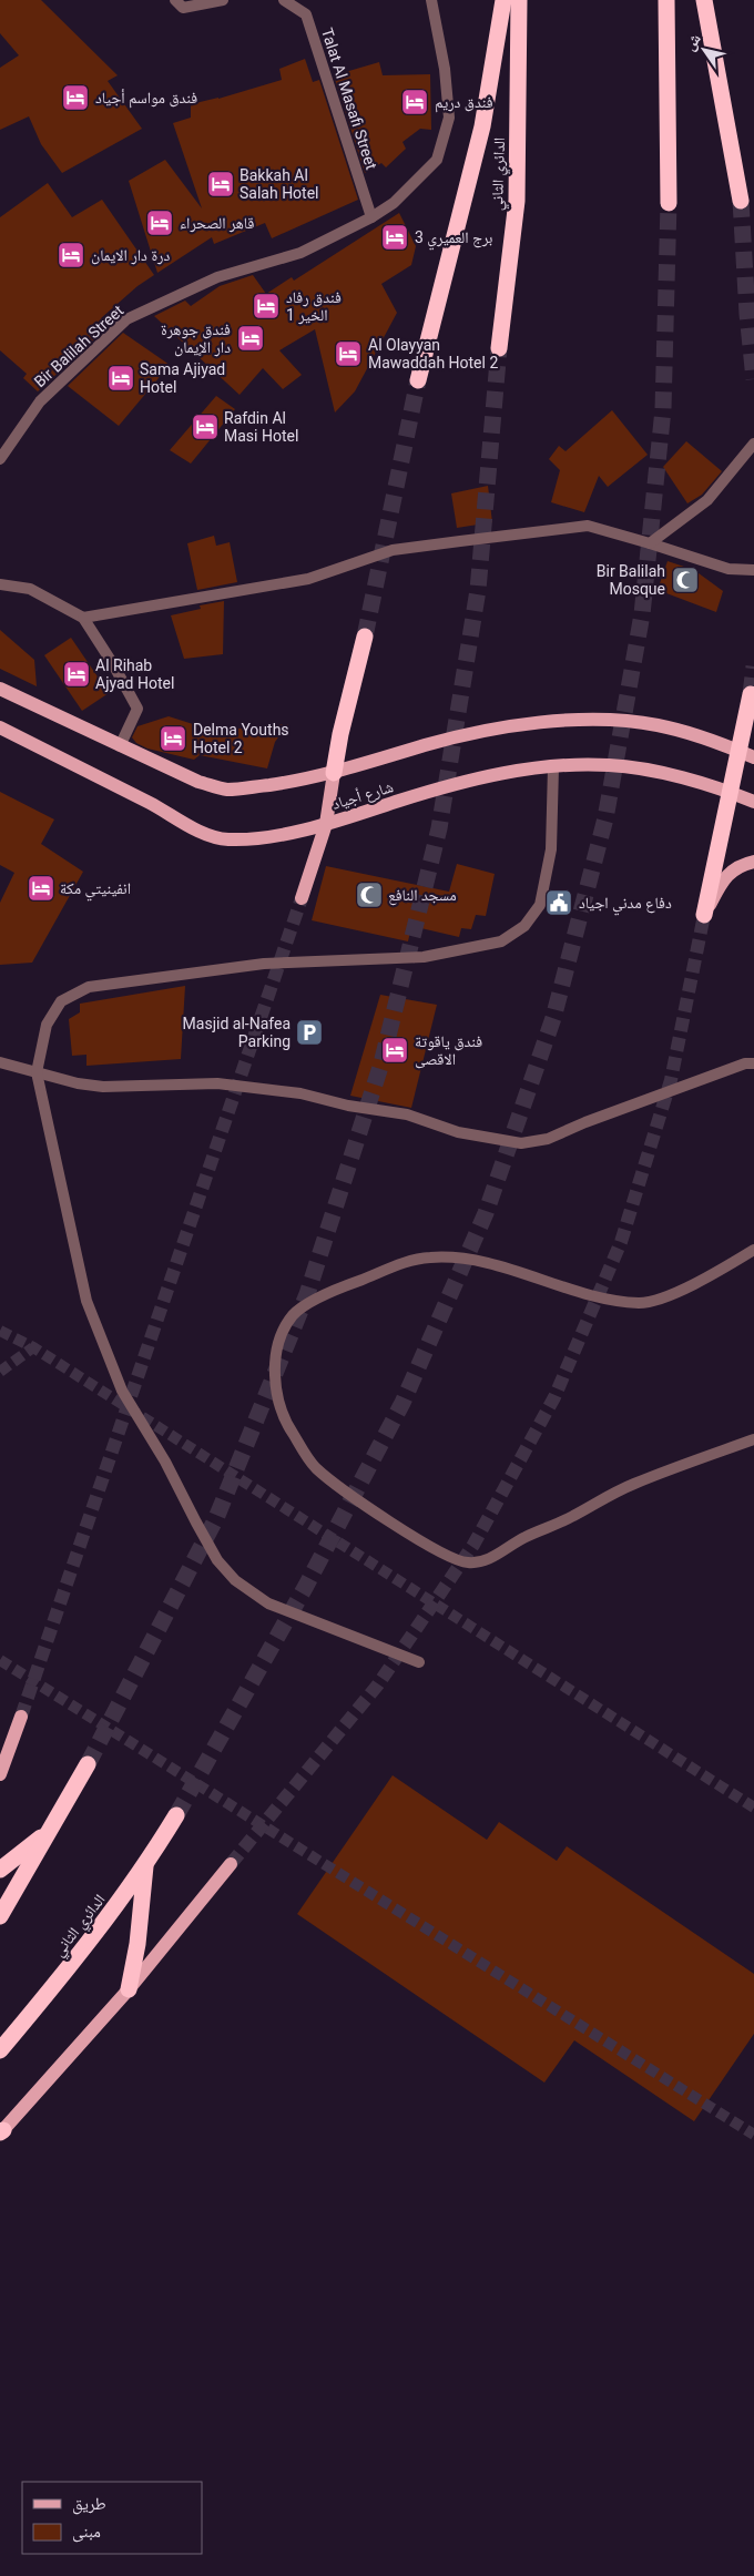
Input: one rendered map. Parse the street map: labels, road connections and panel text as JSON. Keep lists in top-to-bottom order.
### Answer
{
  "streets": {
    "highway": ["الدائري الثاني"],
    "main road": ["شارع أجياد"],
    "street": ["Talat Al Masafi Street", "Bir Balilah Street"]
  },
  "crossings": [
    ["Talat Al Masafi Street", "Bir Balilah Street"]
  ],
  "places": {
    "hotel": [
      "فندق مواسم أجياد",
      "فندق دريم",
      "Bakkah Al Salah Hotel",
      "قاهر الصحراء",
      "برج العميري 3",
      "درة دار الايمان",
      "فندق رفاد الخير 1",
      "فندق جوهرة دار الإيمان",
      "Al Olayyan Mawaddah Hotel 2",
      "Sama Ajiyad Hotel",
      "Rafdin Al Masi Hotel",
      "Al Rihab Ajyad Hotel",
      "Delma Youths Hotel 2",
      "انفينيتي مكة",
      "فندق ياقوتة الاقصى"
    ],
    "mosque": ["Bir Balilah Mosque", "مسجد النافع"],
    "public building": ["دفاع مدني اجياد"],
    "parking": ["Masjid al-Nafea Parking"]
  },
  "legend": ["طريق", "مبنى"],
  "north": "top left"
}
